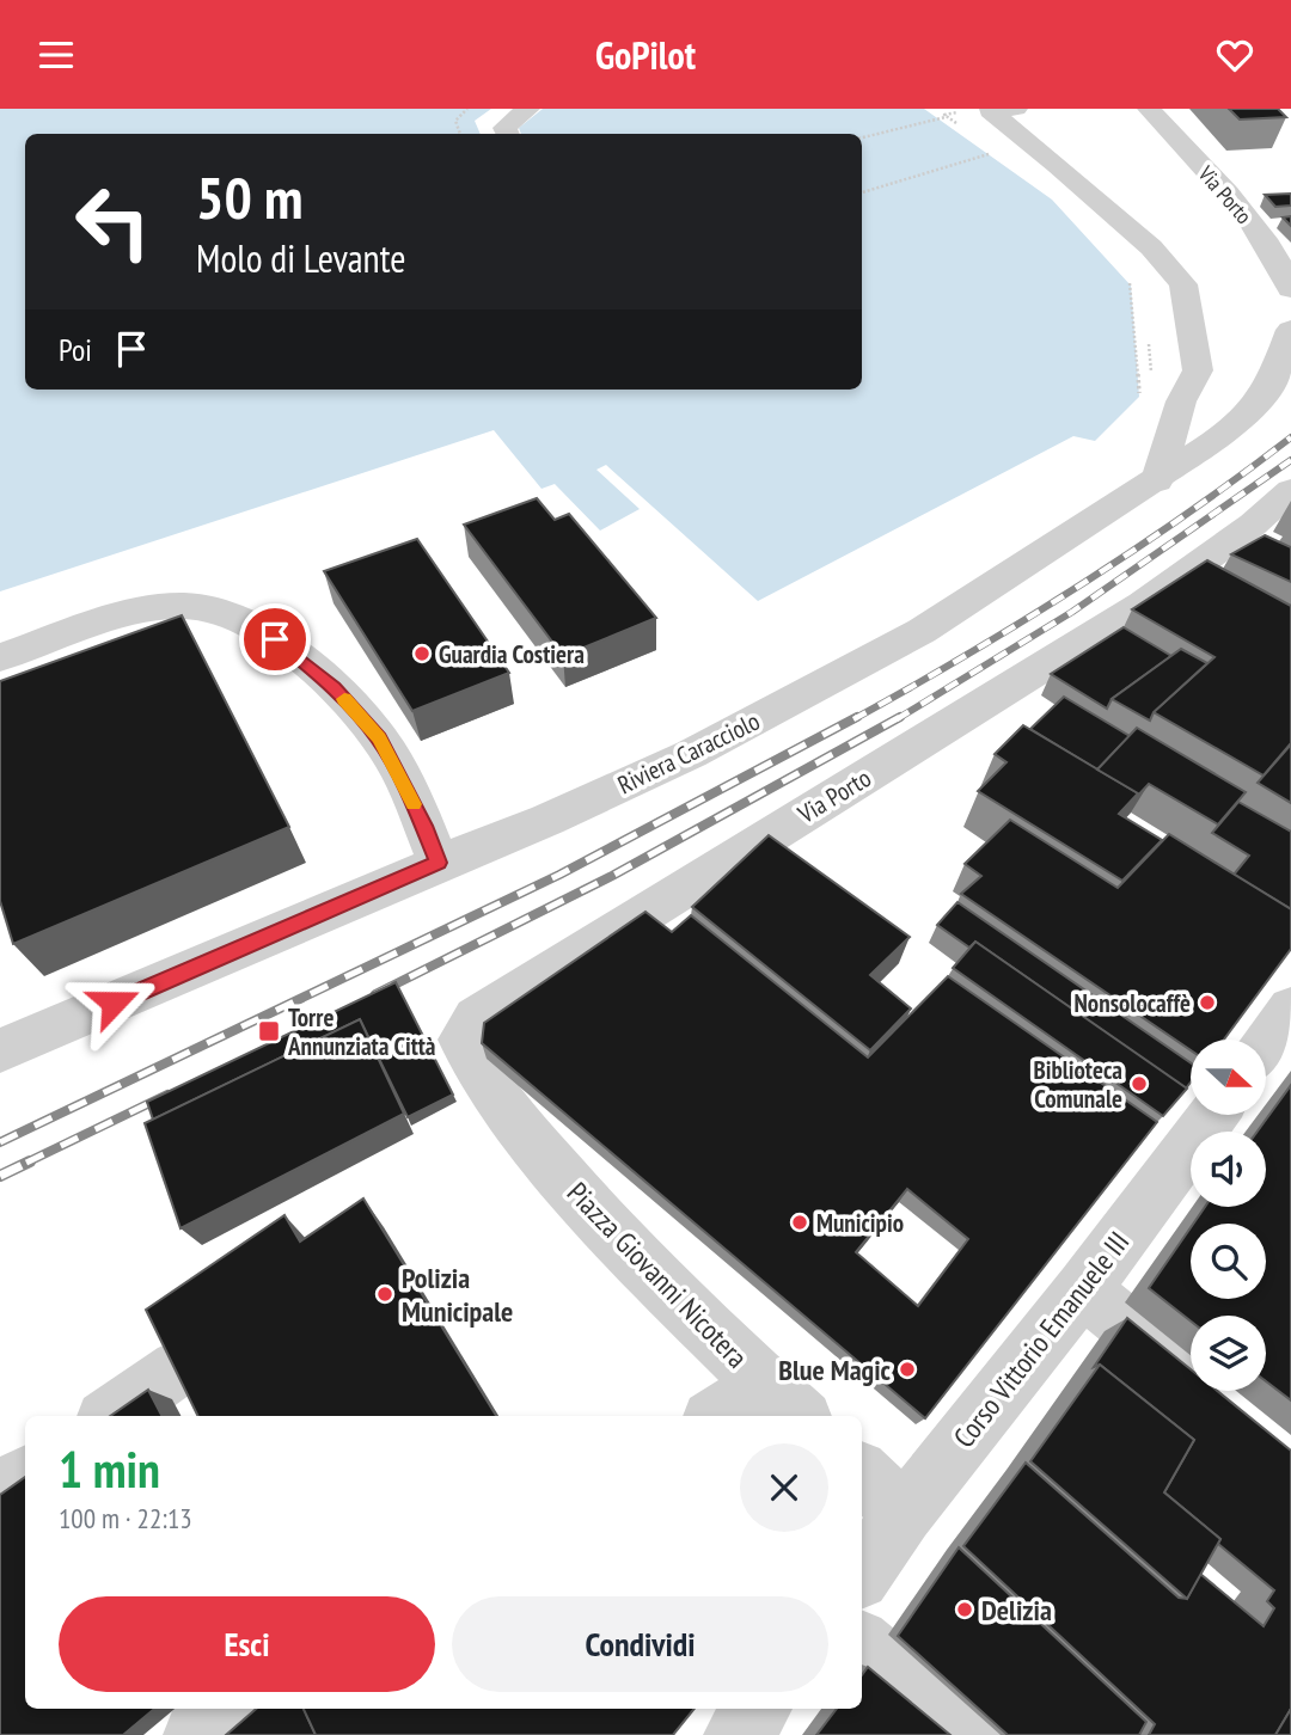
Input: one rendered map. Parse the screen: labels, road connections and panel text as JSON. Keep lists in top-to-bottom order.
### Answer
{
  "streets": {
    "street": [
      "Via Porto",
      "Riviera Caracciolo",
      "Piazza Giovanni Nicotera",
      "Corso Vittorio Emanuele III"
    ]
  },
  "crossings": [
    ["Via Porto", "Piazza Giovanni Nicotera"]
  ],
  "places": {
    "other": [
      "Guardia Costiera",
      "Nonsolocaffè",
      "Biblioteca Comunale",
      "Municipio",
      "Polizia Municipale",
      "Blue Magic",
      "Delizia"
    ],
    "transit": ["Torre Annunziata Città"]
  },
  "north": "right",
  "page": {
    "header": "GoPilot",
    "turn": ["50 m", "Molo di Levante"],
    "then": "Poi",
    "heading": ["1 min", "100 m · 22:13"],
    "buttons": ["Esci", "Condividi"]
  }
}
